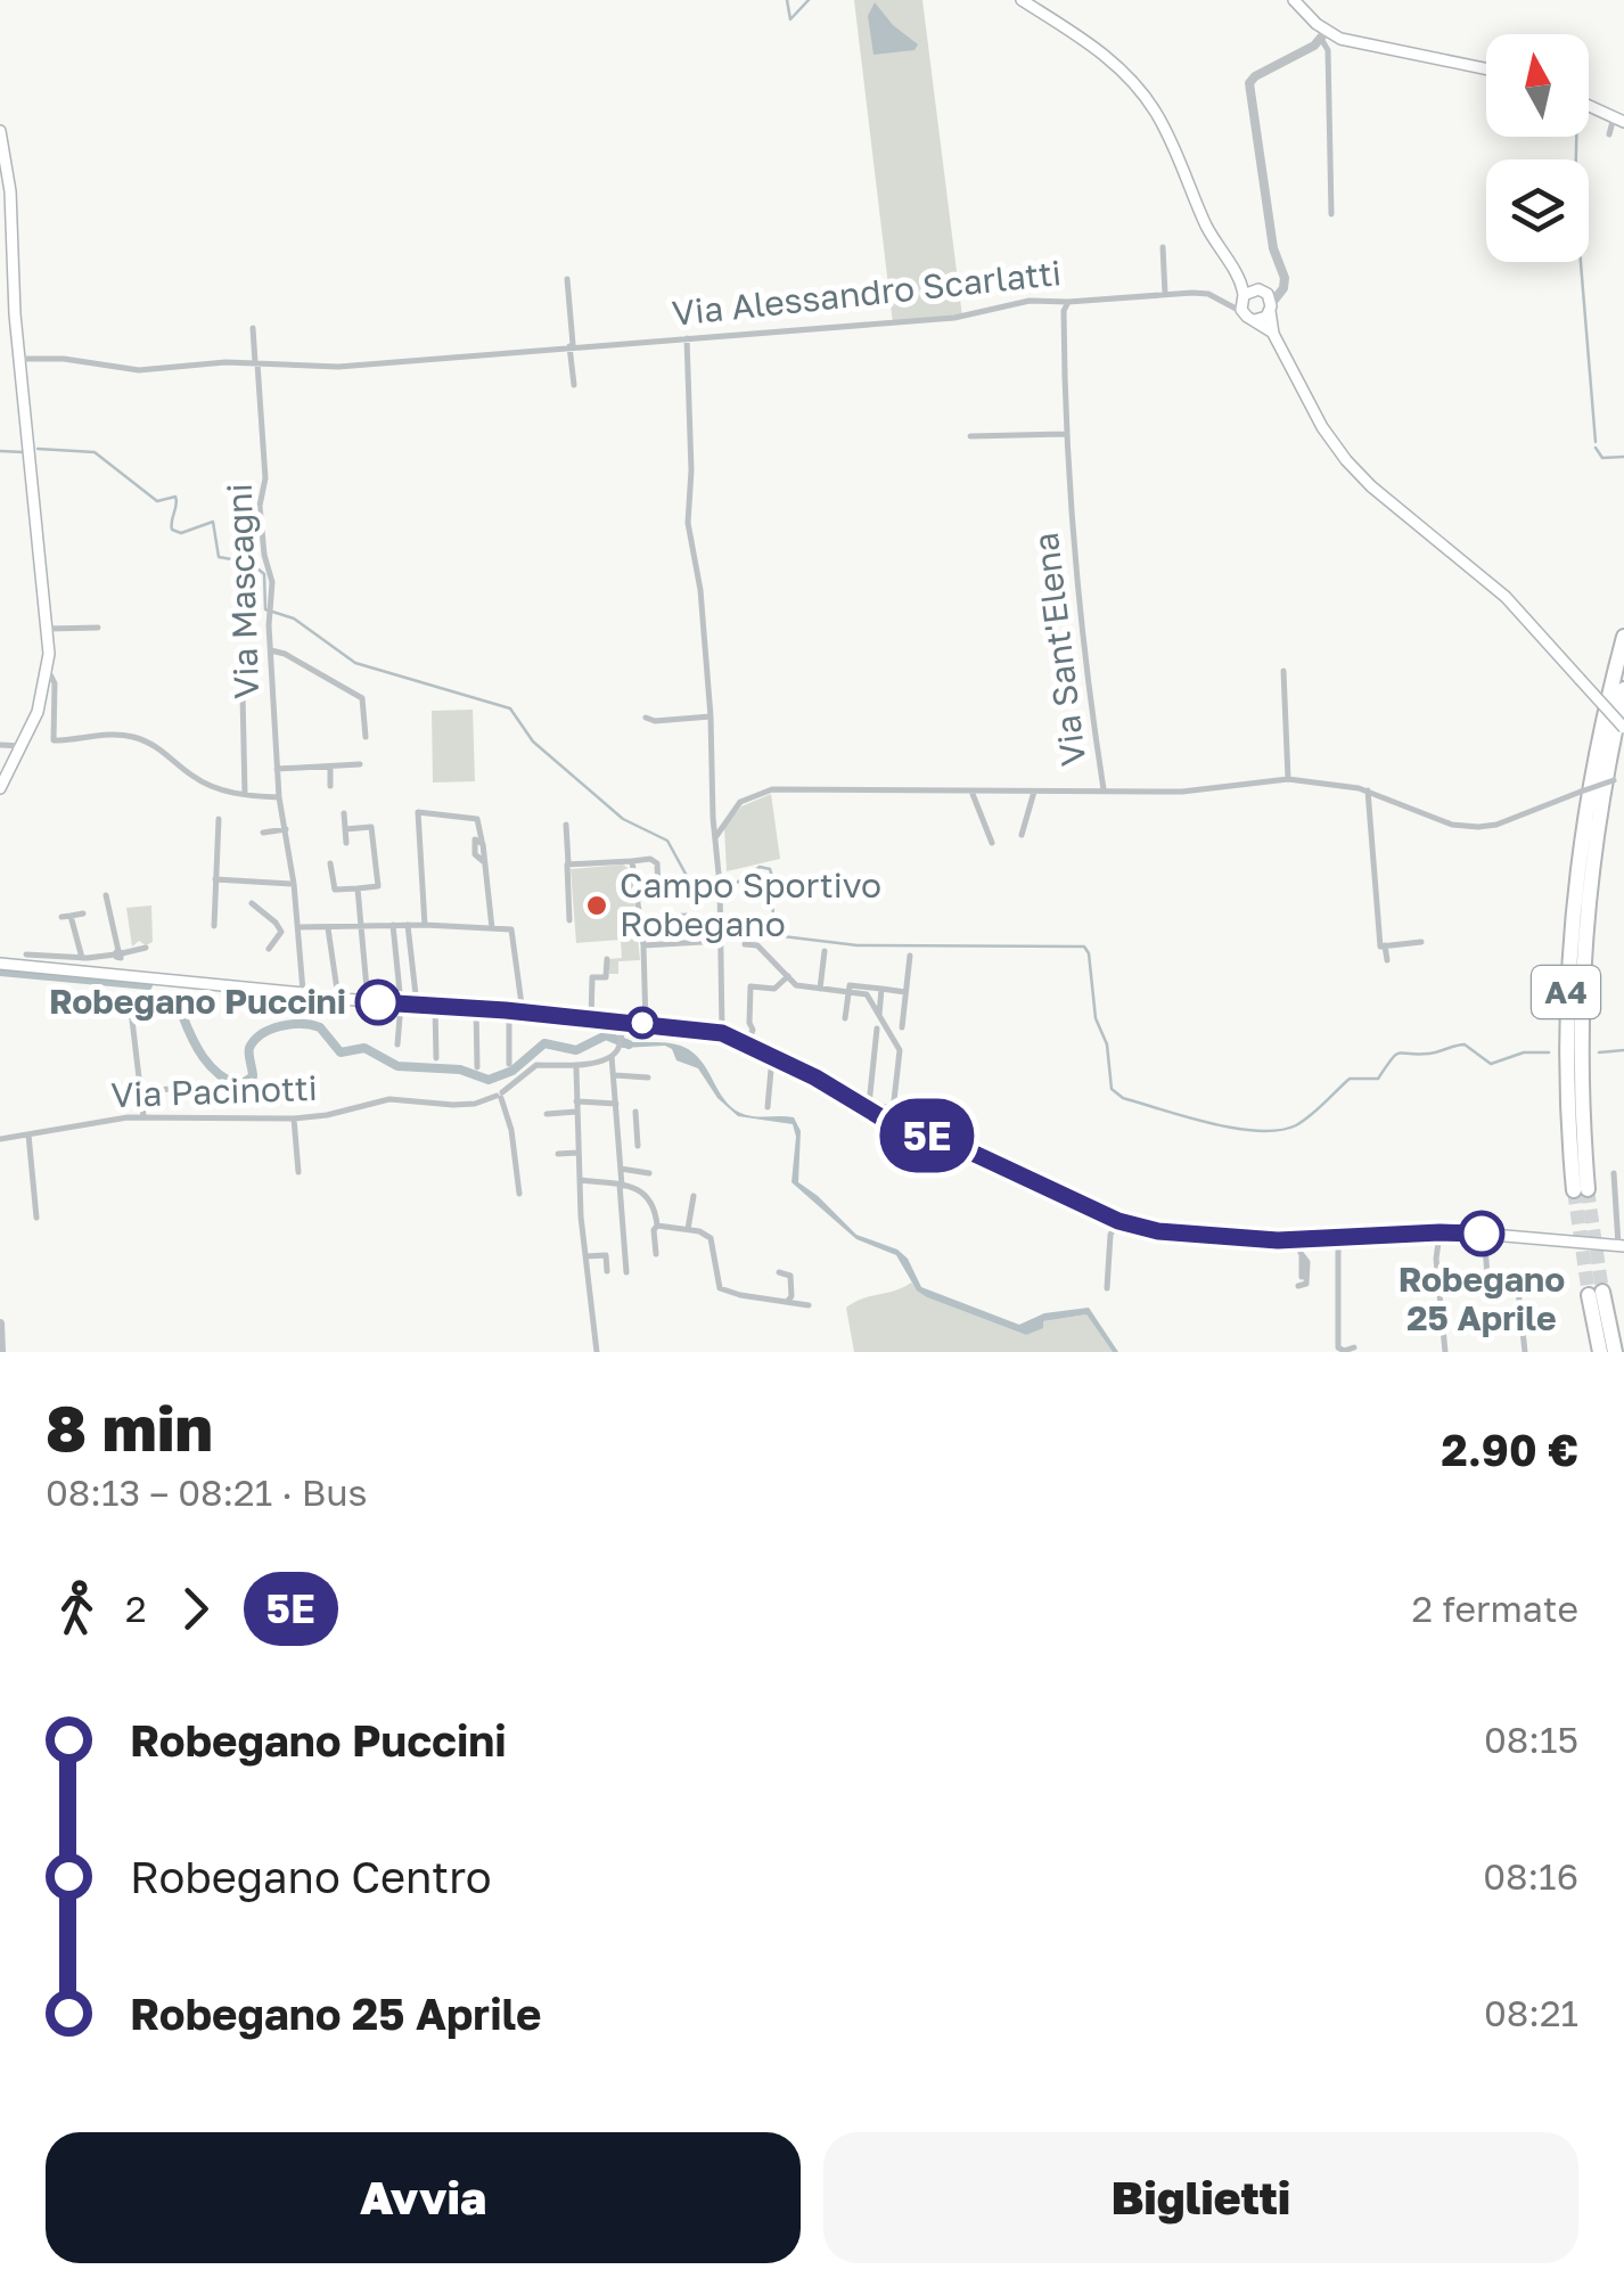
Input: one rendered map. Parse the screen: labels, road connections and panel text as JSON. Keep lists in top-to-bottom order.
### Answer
{
  "streets": {
    "highway": ["A4"],
    "street": [
      "Via Alessandro Scarlatti",
      "Via Mascagni",
      "Via Sant'Elena",
      "Via Pacinotti"
    ]
  },
  "crossings": [
    ["Via Alessandro Scarlatti", "Via Mascagni"],
    ["Via Alessandro Scarlatti", "Via Sant'Elena"]
  ],
  "places": ["Campo Sportivo Robegano", "Robegano Puccini", "Robegano 25 Aprile"],
  "lines": ["bus line 5E"],
  "north": "top",
  "page": {
    "on_map": "5E",
    "heading": ["8 min", "08:13 – 08:21 · Bus", "2.90 €"],
    "legs": ["2", "5E", "2 fermate"],
    "list": [
      {
        "name": "Robegano Puccini",
        "value": "08:15"
      },
      {
        "name": "Robegano Centro",
        "value": "08:16"
      },
      {
        "name": "Robegano 25 Aprile",
        "value": "08:21"
      }
    ],
    "buttons": ["Avvia", "Biglietti"]
  }
}
